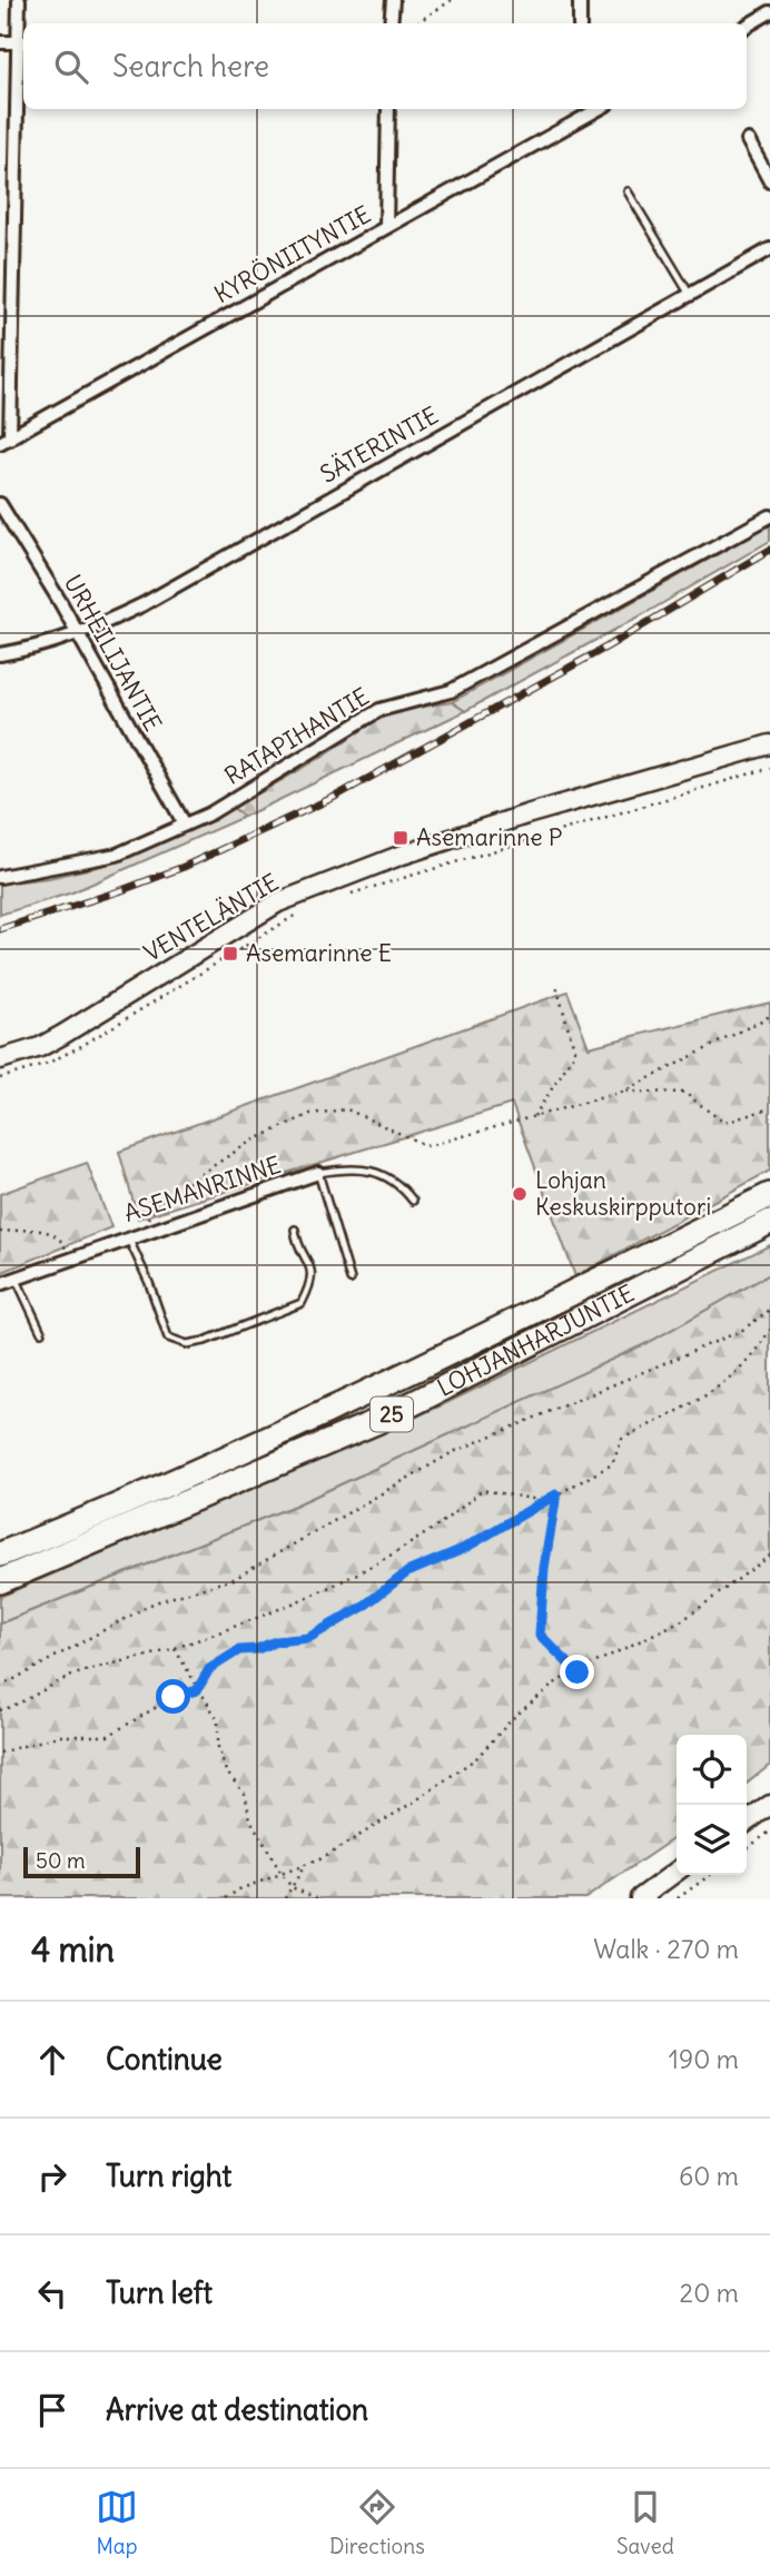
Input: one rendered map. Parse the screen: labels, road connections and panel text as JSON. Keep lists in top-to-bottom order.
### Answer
{
  "streets": {
    "highway": ["LOHJANHARJUNTIE", "25"],
    "street": [
      "KYRÖNIITYNTIE",
      "SÄTERINTIE",
      "URHEILIJANTIE",
      "RATAPIHANTIE",
      "VENTELÄNTIE",
      "ASEMANRINNE"
    ]
  },
  "crossings": [
    ["SÄTERINTIE", "URHEILIJANTIE"],
    ["URHEILIJANTIE", "RATAPIHANTIE"]
  ],
  "places": {
    "transit": ["Asemarinne P", "Asemarinne E"],
    "other": ["Lohjan Keskuskirpputori"]
  },
  "scale_bar": "50 m",
  "page": {
    "search": "Search here",
    "scale": "50 m",
    "heading": ["4 min", "Walk · 270 m"],
    "list": [
      ["Continue", "190 m"],
      ["Turn right", "60 m"],
      ["Turn left", "20 m"],
      "Arrive at destination"
    ],
    "nav": ["Map", "Directions", "Saved"]
  }
}
